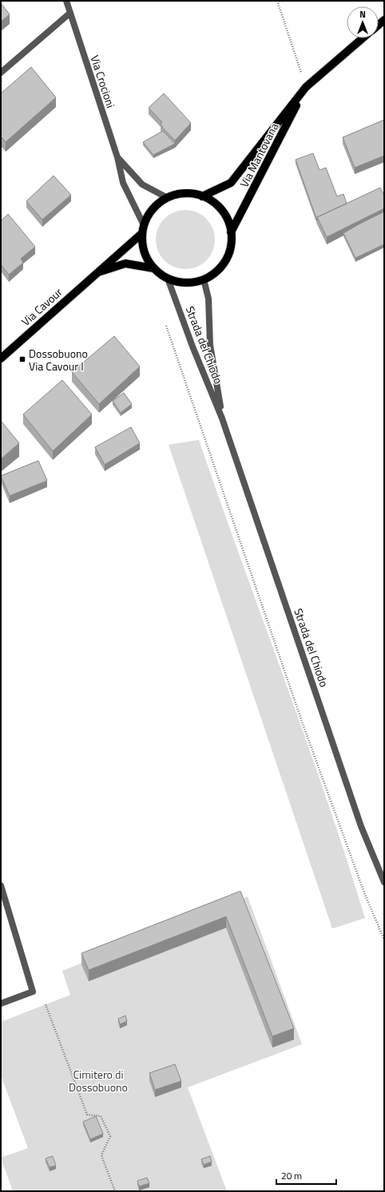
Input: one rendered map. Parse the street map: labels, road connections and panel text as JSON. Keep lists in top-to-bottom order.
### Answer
{
  "streets": {
    "main road": ["Via Mantovana", "Via Cavour"],
    "street": ["Via Crocioni", "Strada del Chiodo"]
  },
  "crossings": [
    ["Via Crocioni", "Via Mantovana"],
    ["Via Crocioni", "Via Cavour"],
    ["Via Crocioni", "Strada del Chiodo"],
    ["Via Mantovana", "Via Cavour"],
    ["Via Mantovana", "Strada del Chiodo"],
    ["Via Cavour", "Strada del Chiodo"]
  ],
  "parks": ["Cimitero di Dossobuono"],
  "places": {
    "transit": ["Dossobuono Via Cavour I"]
  },
  "scale_bar": "20 m",
  "north": "top"
}
